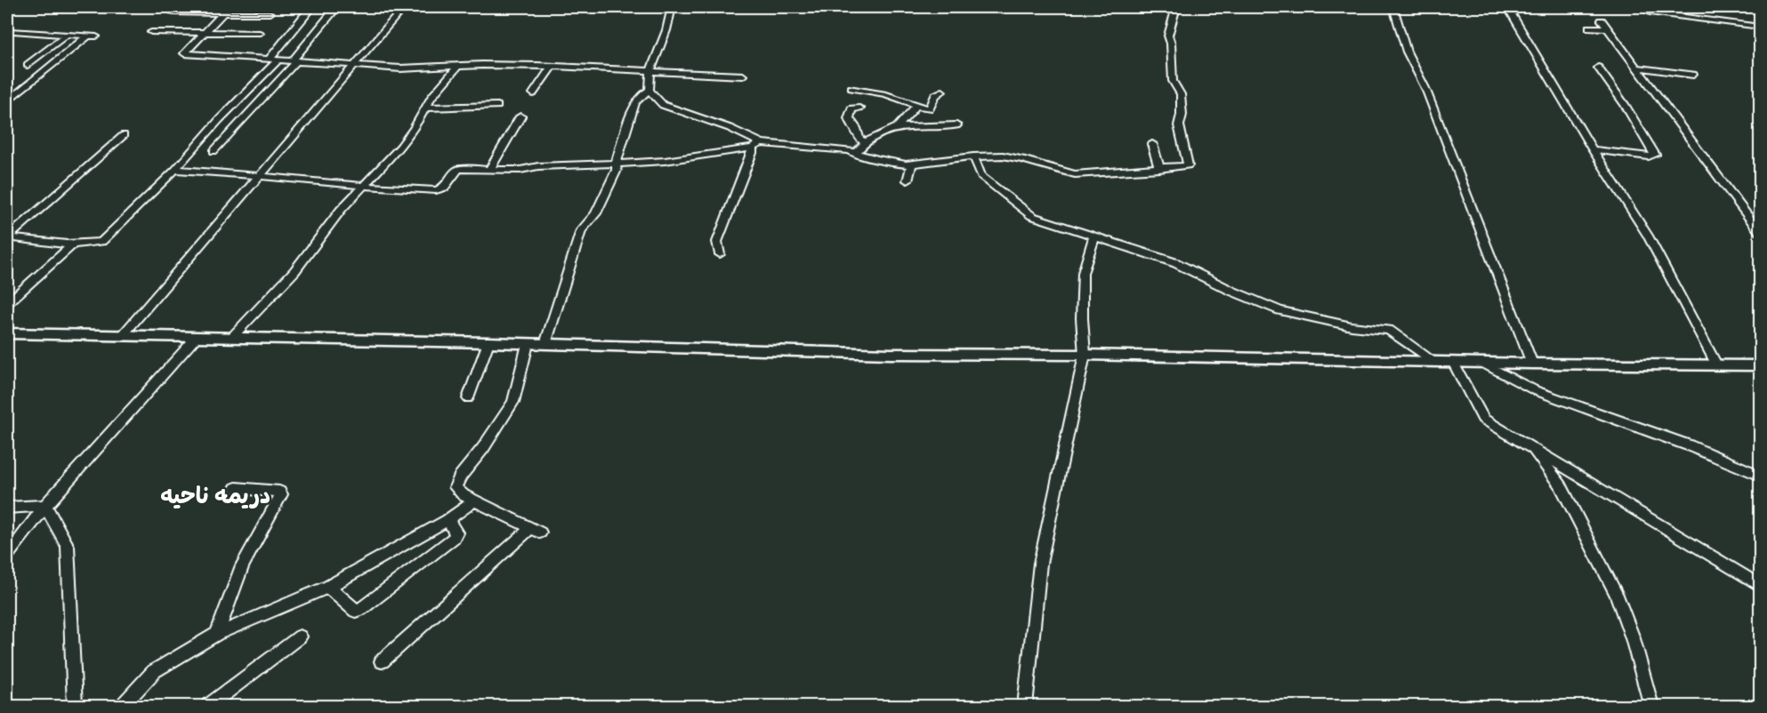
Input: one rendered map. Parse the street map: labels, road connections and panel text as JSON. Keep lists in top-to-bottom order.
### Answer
{
  "districts": ["دریمه ناحیه"]
}
